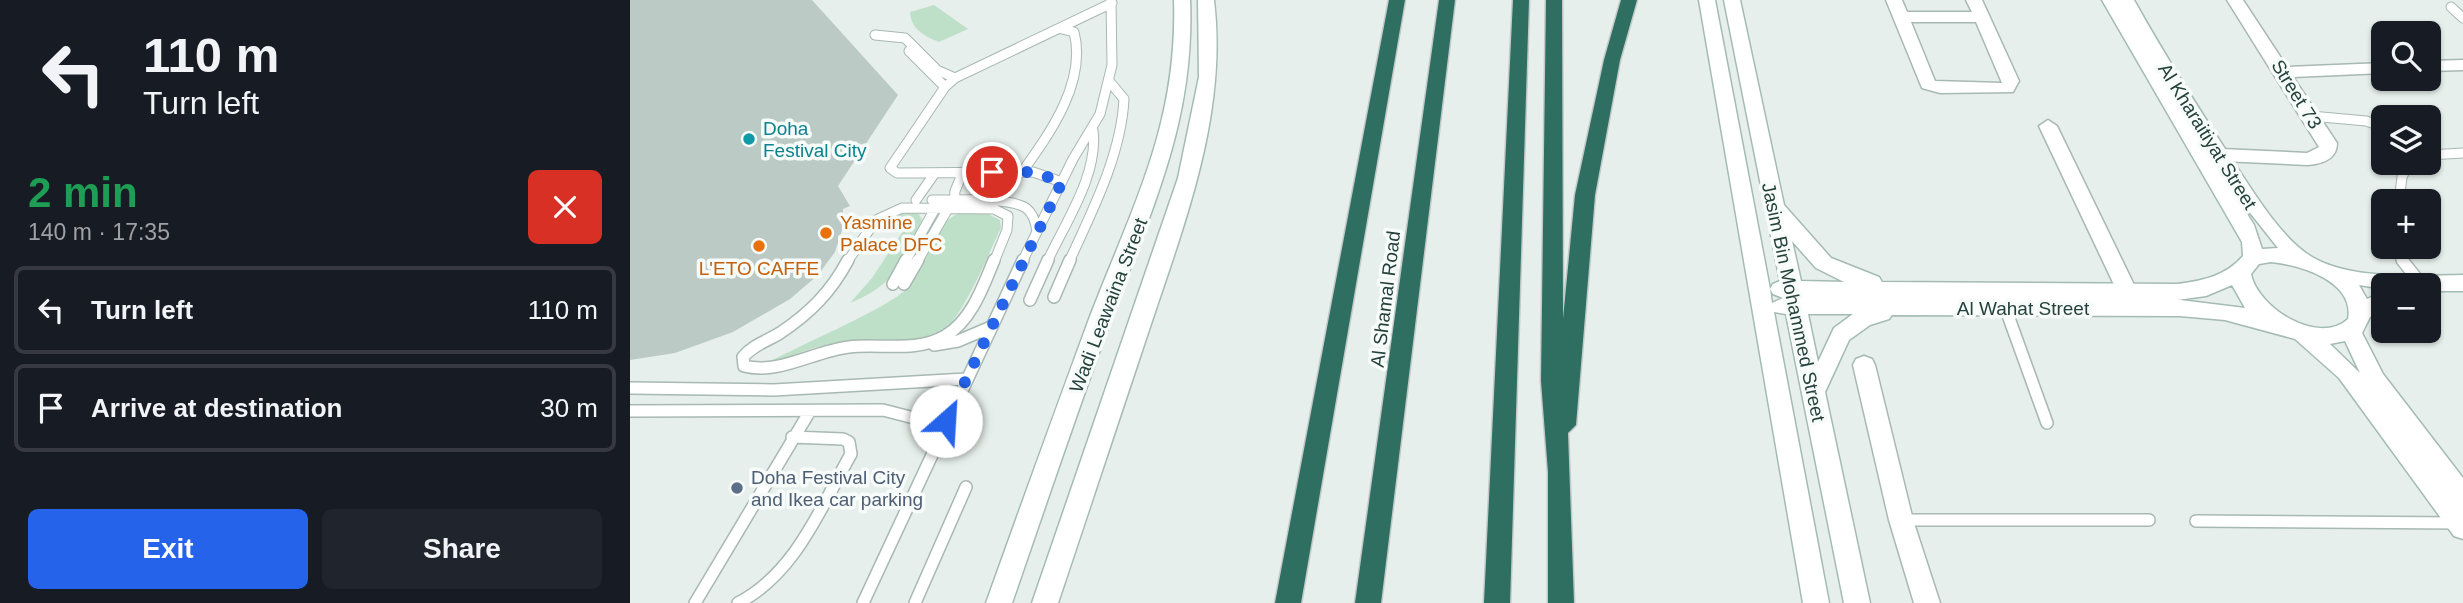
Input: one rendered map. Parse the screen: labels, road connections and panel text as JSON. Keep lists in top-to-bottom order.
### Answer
{
  "streets": {
    "highway": ["Al Shamal Road"],
    "street": [
      "Street 73",
      "Al Kharaitiyat Street",
      "Jasim Bin Mohammed Street",
      "Wadi Leawaina Street",
      "Al Wahat Street"
    ]
  },
  "crossings": [
    ["Street 73", "Al Kharaitiyat Street"],
    ["Al Kharaitiyat Street", "Al Wahat Street"],
    ["Jasim Bin Mohammed Street", "Al Wahat Street"]
  ],
  "places": [
    "Doha Festival City",
    "Yasmine Palace DFC",
    "L'ETO CAFFE",
    "Doha Festival City and Ikea car parking"
  ],
  "page": {
    "turn": ["110 m", "Turn left"],
    "map_buttons": ["+", "−"],
    "heading": ["2 min", "140 m · 17:35"],
    "list": [
      {
        "name": "Turn left",
        "value": "110 m"
      },
      {
        "name": "Arrive at destination",
        "value": "30 m"
      }
    ],
    "buttons": ["Exit", "Share"]
  }
}
